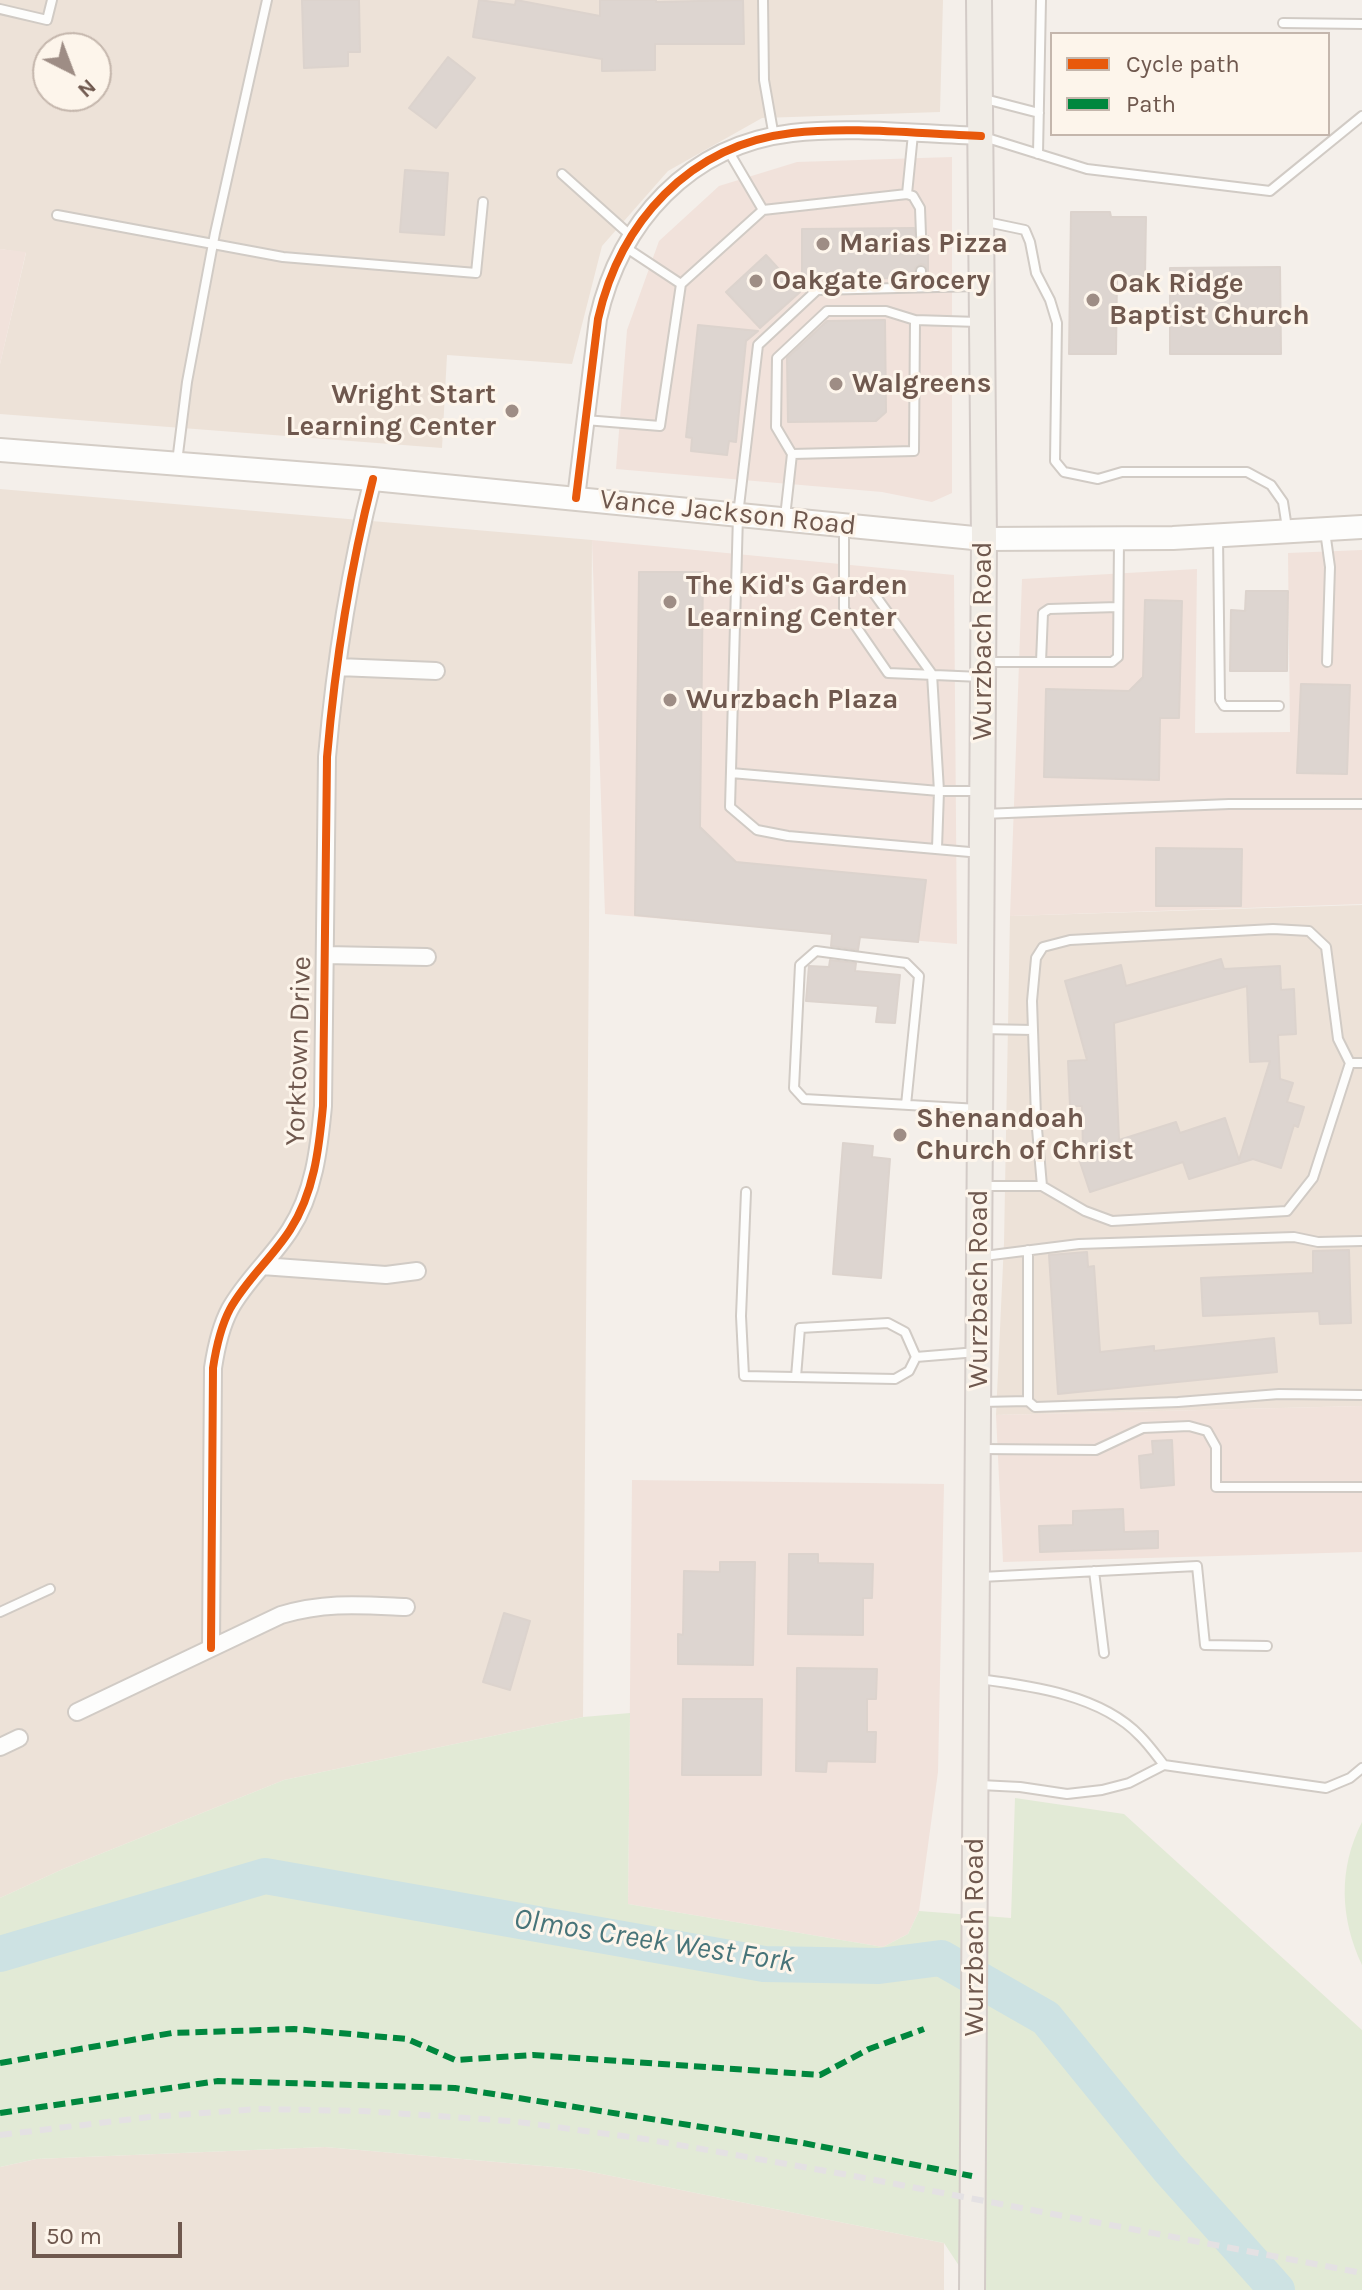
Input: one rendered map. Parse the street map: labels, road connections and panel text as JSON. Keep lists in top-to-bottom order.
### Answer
{
  "streets": {
    "main road": ["Vance Jackson Road", "Wurzbach Road"],
    "street": ["Yorktown Drive"]
  },
  "crossings": [
    ["Vance Jackson Road", "Wurzbach Road"],
    ["Vance Jackson Road", "Yorktown Drive"]
  ],
  "water": ["Olmos Creek West Fork"],
  "places": [
    "Marias Pizza",
    "Oakgate Grocery",
    "Oak Ridge Baptist Church",
    "Walgreens",
    "Wright Start Learning Center",
    "The Kid's Garden Learning Center",
    "Wurzbach Plaza",
    "Shenandoah Church of Christ"
  ],
  "legend": ["Cycle path", "Path"],
  "scale_bar": "50 m",
  "north": "bottom right"
}
